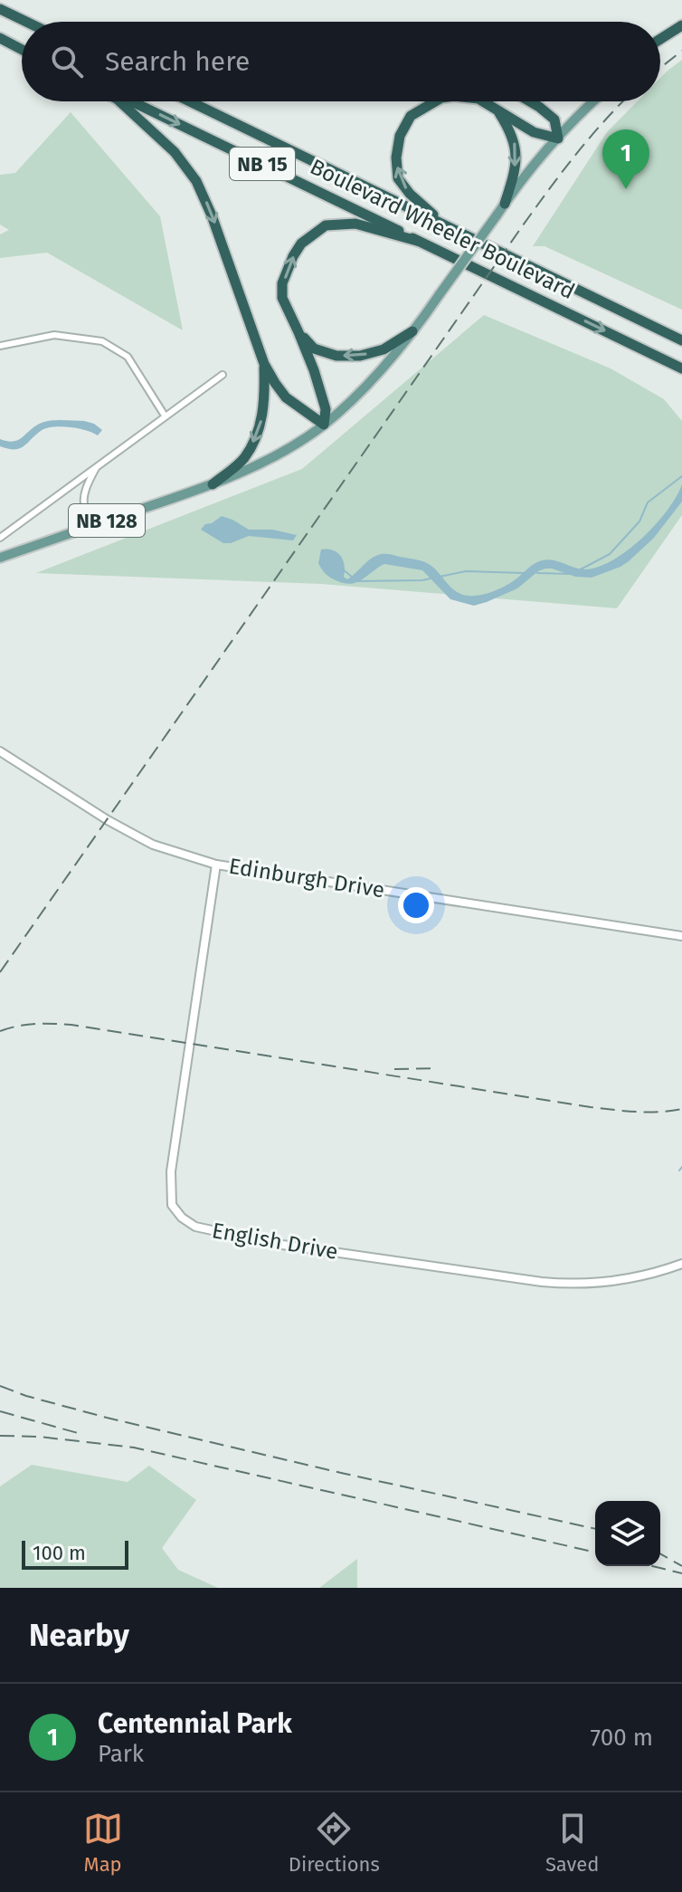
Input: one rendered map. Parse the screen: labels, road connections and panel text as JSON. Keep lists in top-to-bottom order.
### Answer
{
  "streets": {
    "highway": ["NB 15", "Boulevard Wheeler Boulevard"],
    "main road": ["NB 128"],
    "street": ["Edinburgh Drive", "English Drive"]
  },
  "crossings": [
    ["Edinburgh Drive", "English Drive"]
  ],
  "scale_bar": "100 m",
  "page": {
    "search": "Search here",
    "pins": "1",
    "scale": "100 m",
    "heading": "Nearby",
    "list": [
      {
        "mark": "1",
        "name": "Centennial Park",
        "note": "Park",
        "value": "700 m"
      }
    ],
    "nav": ["Map", "Directions", "Saved"]
  }
}
